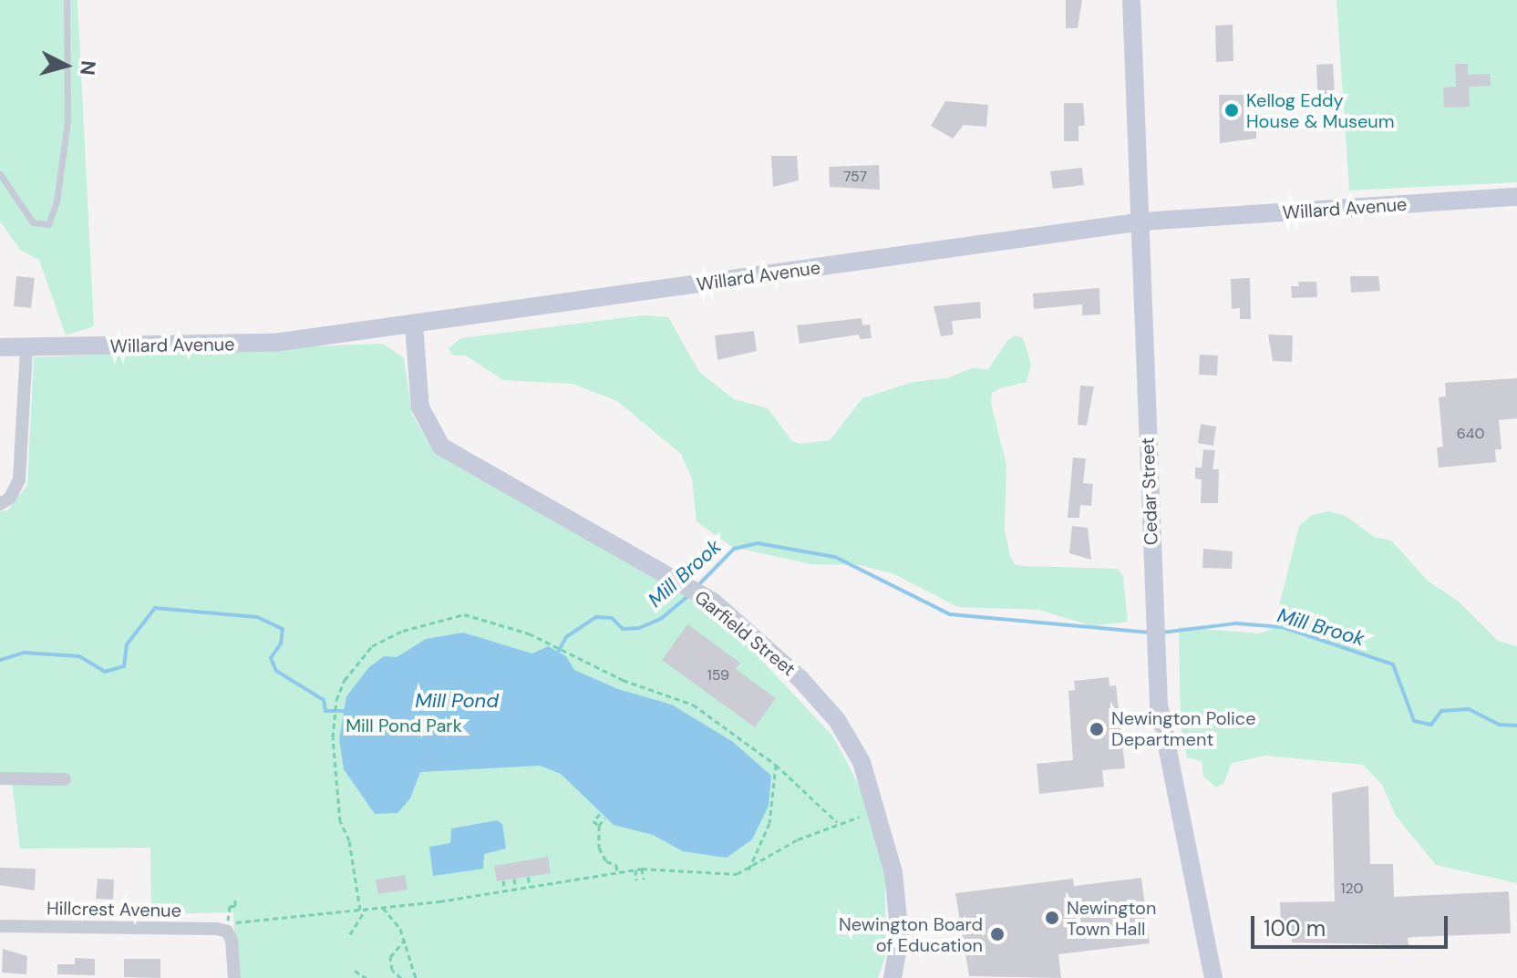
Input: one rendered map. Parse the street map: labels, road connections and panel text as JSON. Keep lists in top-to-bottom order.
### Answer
{
  "streets": {
    "main road": ["Willard Avenue", "Cedar Street", "Garfield Street"],
    "street": ["Hillcrest Avenue"]
  },
  "crossings": [
    ["Willard Avenue", "Cedar Street"],
    ["Willard Avenue", "Garfield Street"]
  ],
  "water": ["Mill Brook", "Mill Pond"],
  "parks": ["Mill Pond Park"],
  "places": [
    "Kellog Eddy House & Museum",
    "Newington Police Department",
    "Newington Town Hall",
    "Newington Board of Education"
  ],
  "house_numbers": [
    "757",
    "640",
    "159",
    "120"
  ],
  "scale_bar": "100 m",
  "north": "right"
}
